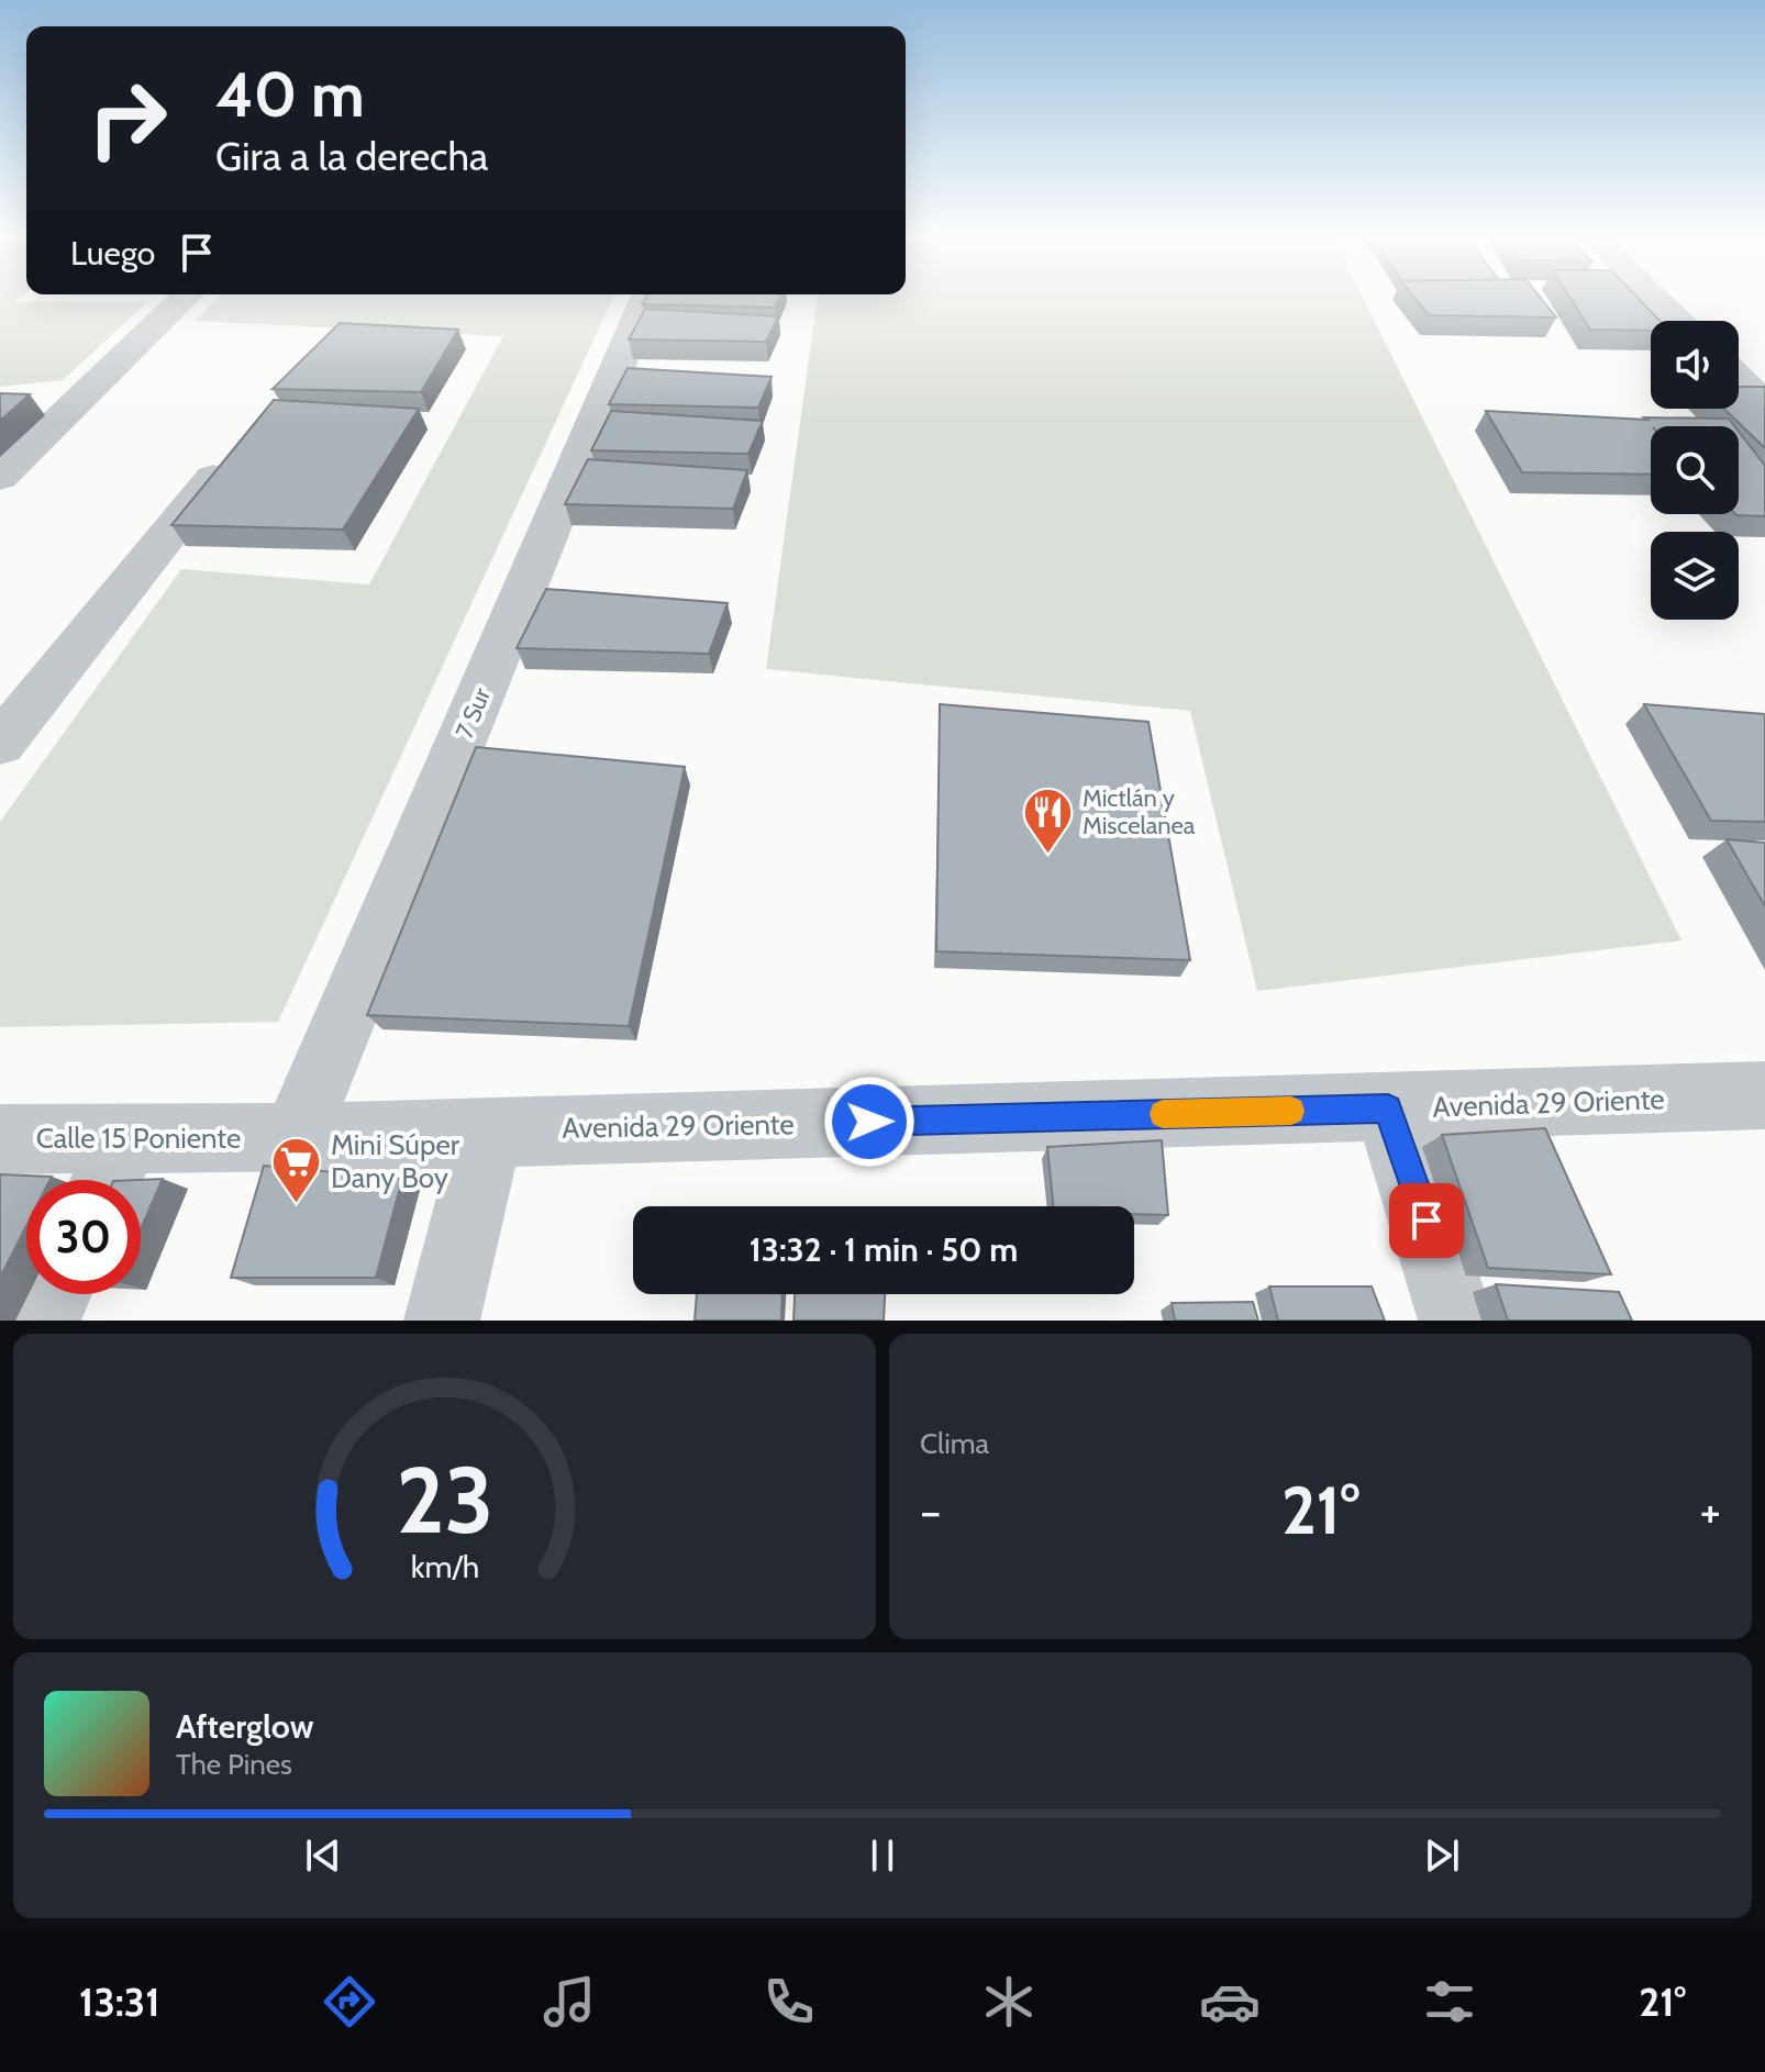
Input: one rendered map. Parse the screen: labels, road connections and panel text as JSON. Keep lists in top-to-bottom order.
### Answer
{
  "streets": {
    "street": ["7 Sur", "Avenida 29 Oriente", "Calle 15 Poniente"]
  },
  "crossings": [
    ["7 Sur", "Calle 15 Poniente"],
    ["Avenida 29 Oriente", "Calle 15 Poniente"]
  ],
  "places": {
    "restaurant": ["Mictlán y Miscelanea"],
    "supermarket": ["Mini Súper Dany Boy"]
  },
  "page": {
    "turn": ["40 m", "Gira a la derecha"],
    "then": "Luego",
    "limit": "30",
    "trip": "13:32 · 1 min · 50 m",
    "tile": "Clima",
    "heat": ["−", "21°", "+"],
    "song": ["Afterglow", "The Pines"],
    "tabs": ["13:31", "21°"],
    "gauge": ["23", "km/h"]
  }
}
